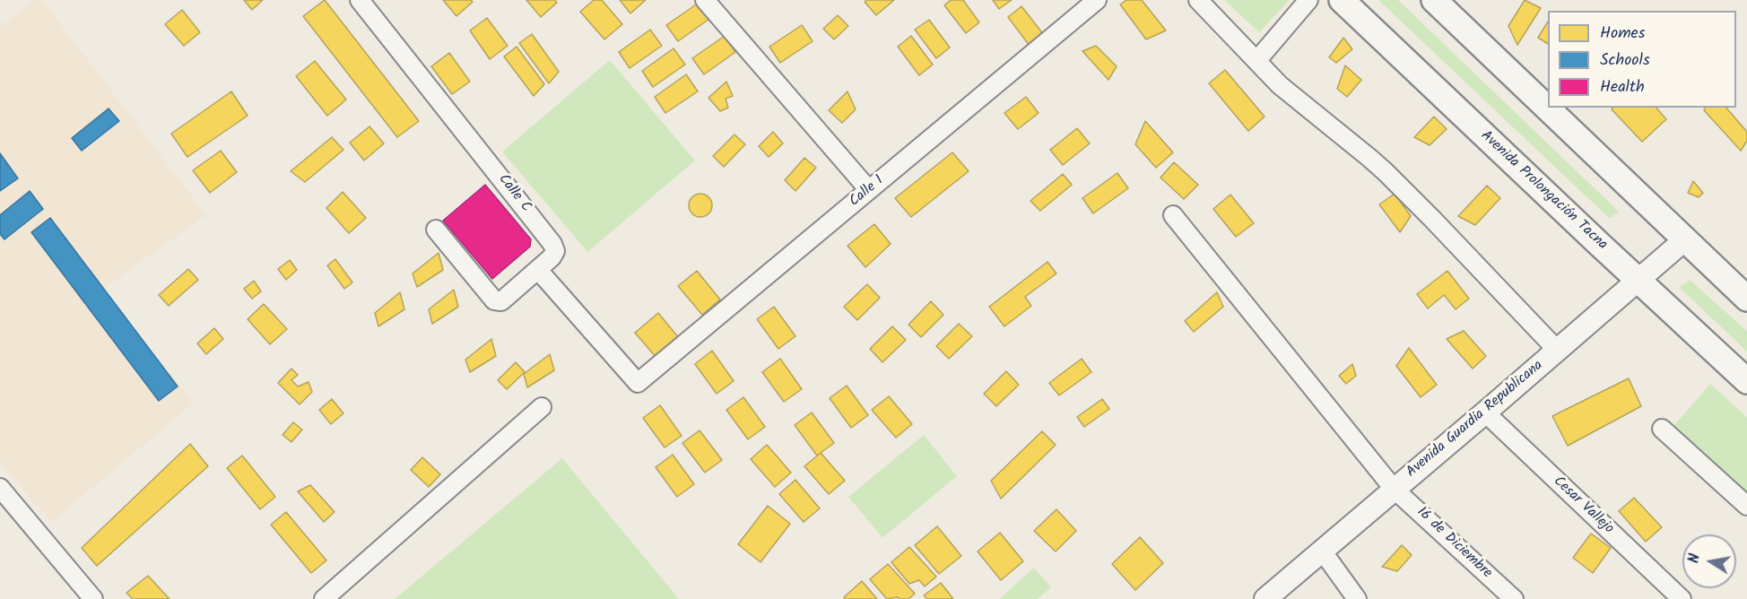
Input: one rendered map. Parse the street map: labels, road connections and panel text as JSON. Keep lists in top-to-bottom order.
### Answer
{
  "streets": {
    "main road": ["Avenida Prolongación Tacna"],
    "street": [
      "Calle 1",
      "Calle C",
      "Avenida Guardia Republicana",
      "Cesar Vallejo",
      "16 de Diciembre"
    ]
  },
  "crossings": [
    ["Avenida Prolongación Tacna", "Avenida Guardia Republicana"],
    ["Calle 1", "Calle C"],
    ["Avenida Guardia Republicana", "Cesar Vallejo"],
    ["Avenida Guardia Republicana", "16 de Diciembre"]
  ],
  "legend": ["Homes", "Schools", "Health"],
  "north": "left"
}
